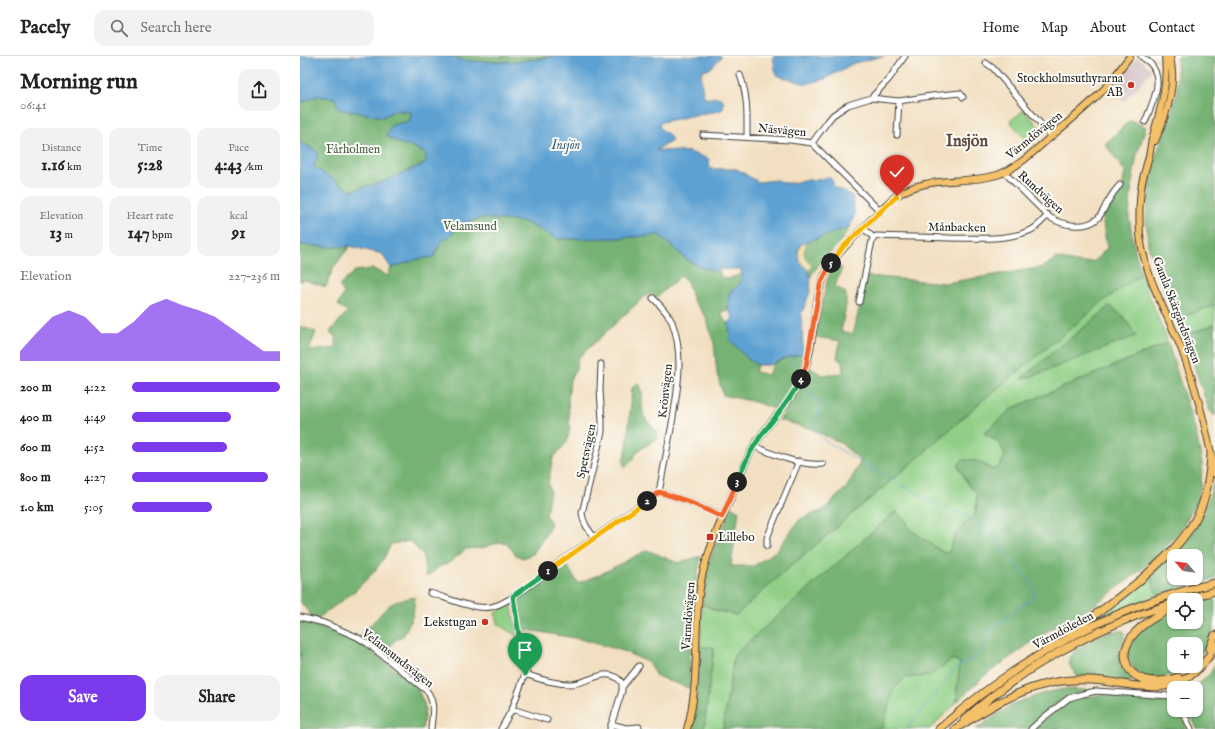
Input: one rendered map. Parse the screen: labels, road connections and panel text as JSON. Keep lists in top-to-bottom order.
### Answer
{
  "streets": {
    "highway": ["Värmdöleden"],
    "main road": ["Värmdövägen", "Gamla Skärgårdsvägen"],
    "street": [
      "Näsvägen",
      "Rundvägen",
      "Månbacken",
      "Krönvägen",
      "Spetsvägen",
      "Velamsundsvägen"
    ]
  },
  "crossings": [
    ["Näsvägen", "Värmdövägen"],
    ["Värmdövägen", "Rundvägen"],
    ["Rundvägen", "Månbacken"]
  ],
  "districts": ["Insjön"],
  "water": ["Insjön"],
  "parks": ["Fårholmen", "Velamsund"],
  "places": {
    "other": ["Stockholmsuthyrarna AB", "Lekstugan"],
    "transit": ["Lillebo"]
  },
  "north": "top left",
  "page": {
    "header": "Pacely",
    "search": "Search here",
    "nav": [
      "Home",
      "Map",
      "About",
      "Contact"
    ],
    "heading": ["Morning run", "06:41"],
    "stats": [
      ["Distance", "1.16 km"],
      ["Time", "5:28"],
      ["Pace", "4:43 /km"],
      ["Elevation", "13 m"],
      ["Heart rate", "147 bpm"],
      ["kcal", "91"]
    ],
    "pins": [
      "5",
      "4",
      "3",
      "2",
      "1"
    ],
    "chart": ["Elevation", "227–236 m"],
    "list": [
      {
        "name": "200 m",
        "note": "4:22"
      },
      {
        "name": "400 m",
        "note": "4:49"
      },
      {
        "name": "600 m",
        "note": "4:52"
      },
      {
        "name": "800 m",
        "note": "4:27"
      },
      {
        "name": "1.0 km",
        "note": "5:05"
      }
    ],
    "map_buttons": ["+", "−"],
    "buttons": ["Save", "Share"]
  }
}
